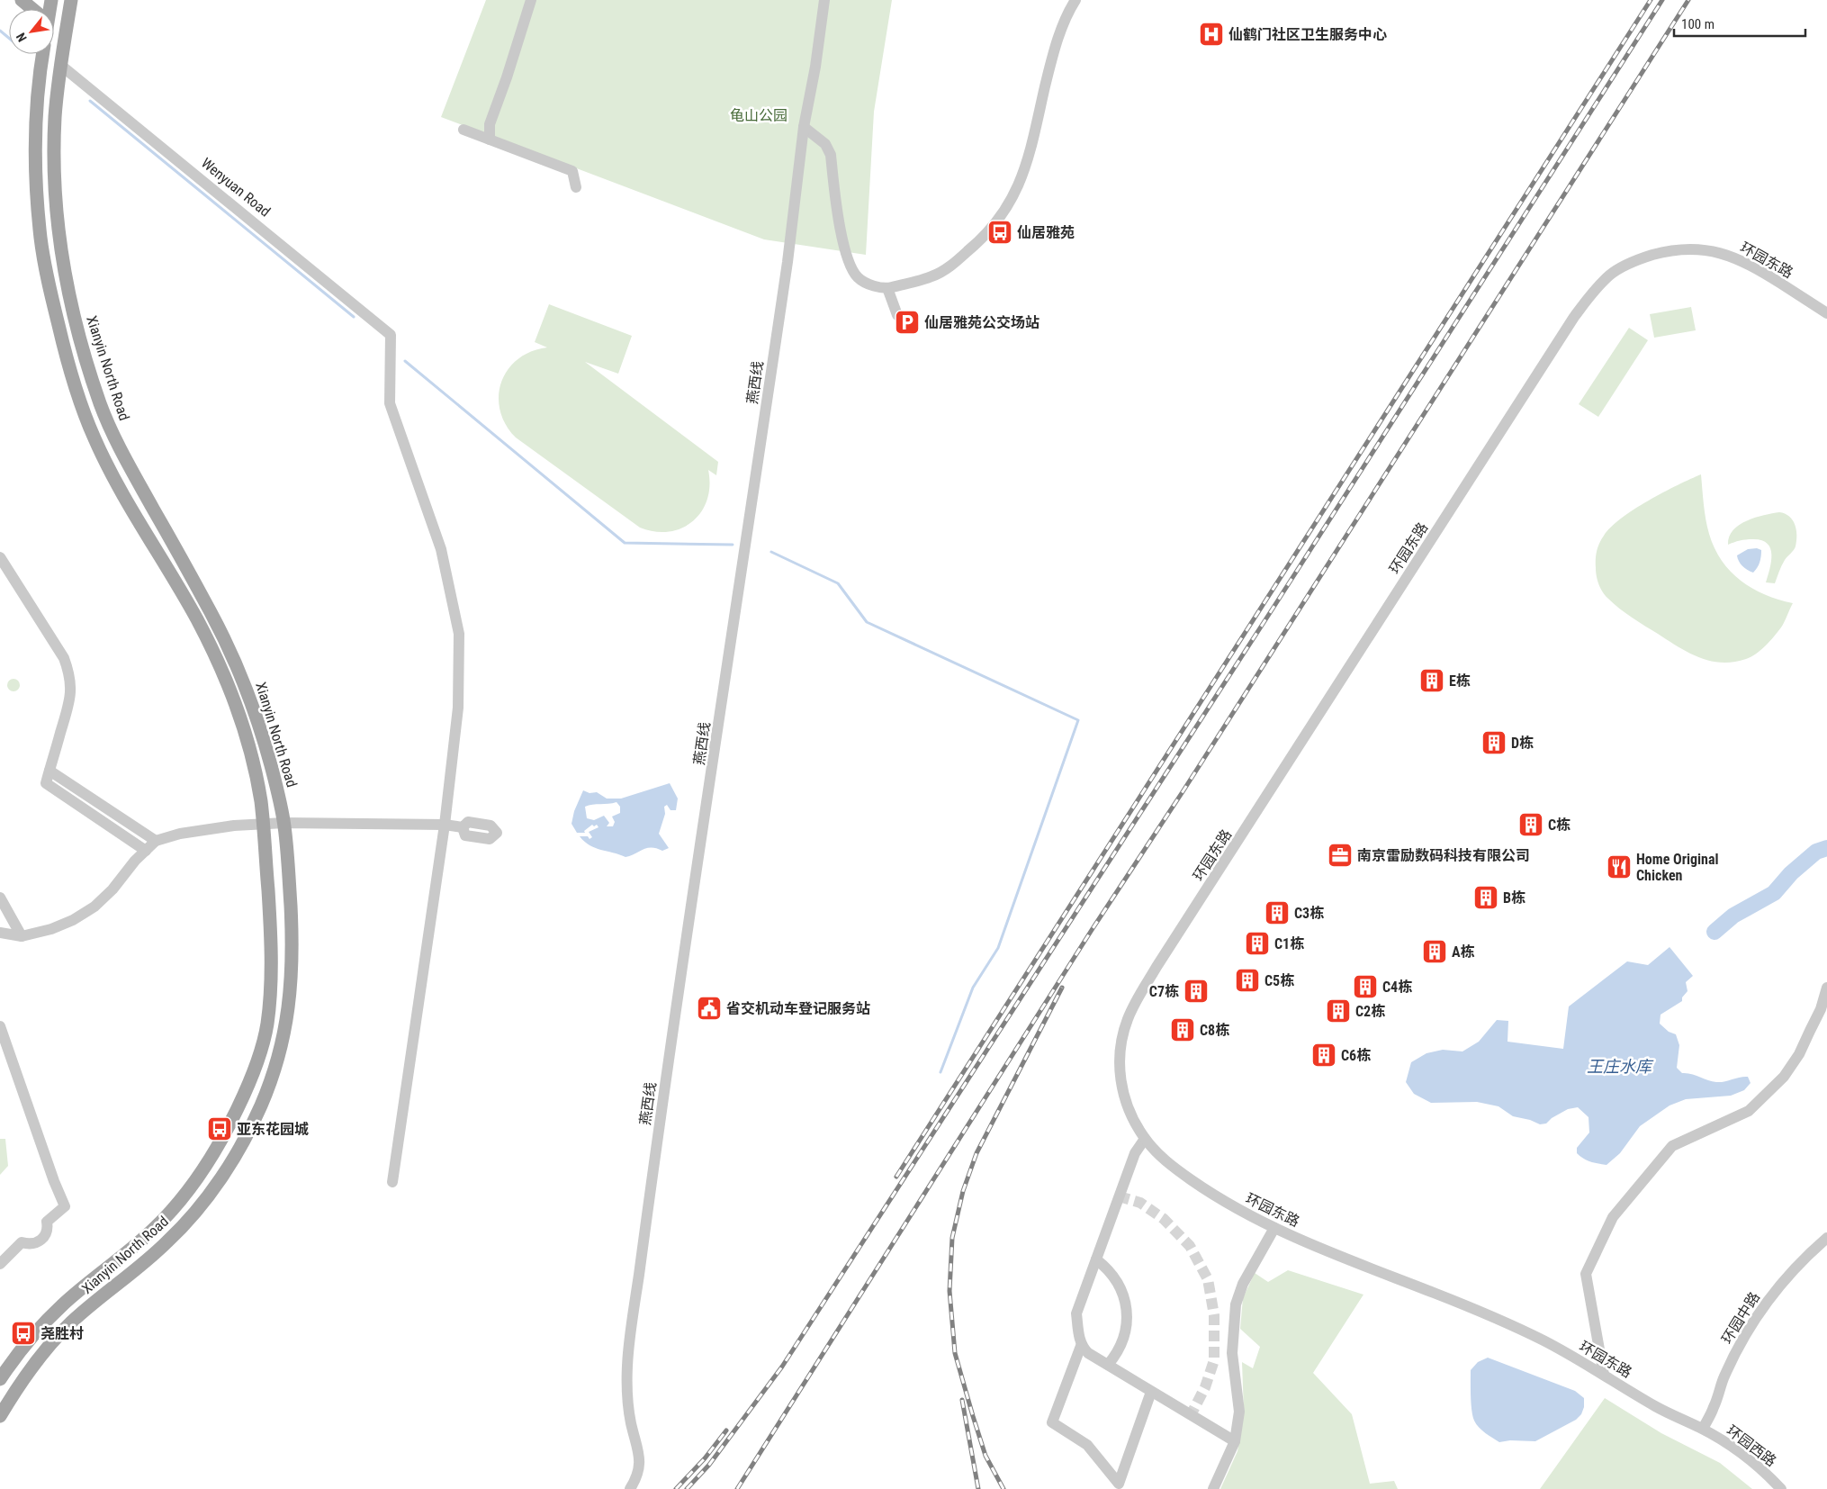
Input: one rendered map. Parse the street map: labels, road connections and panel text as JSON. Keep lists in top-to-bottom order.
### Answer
{
  "streets": {
    "main road": ["Xianyin North Road"],
    "street": [
      "Wenyuan Road",
      "环园东路",
      "燕西线",
      "环园中路",
      "环园西路"
    ]
  },
  "crossings": [
    ["Wenyuan Road", "Xianyin North Road"],
    ["环园东路", "环园中路"],
    ["环园东路", "环园西路"],
    ["环园中路", "环园西路"]
  ],
  "water": ["王庄水库"],
  "parks": ["龟山公园"],
  "places": {
    "hospital": ["仙鹤门社区卫生服务中心"],
    "bus stop": ["仙居雅苑", "亚东花园城", "尧胜村"],
    "parking": ["仙居雅苑公交场站"],
    "building": [
      "E栋",
      "D栋",
      "C栋",
      "B栋",
      "C3栋",
      "C1栋",
      "A栋",
      "C5栋",
      "C4栋",
      "C7栋",
      "C2栋",
      "C8栋",
      "C6栋"
    ],
    "office": ["南京雷励数码科技有限公司"],
    "restaurant": ["Home Original Chicken"],
    "public building": ["省交机动车登记服务站"]
  },
  "scale_bar": "100 m",
  "north": "bottom left"
}
